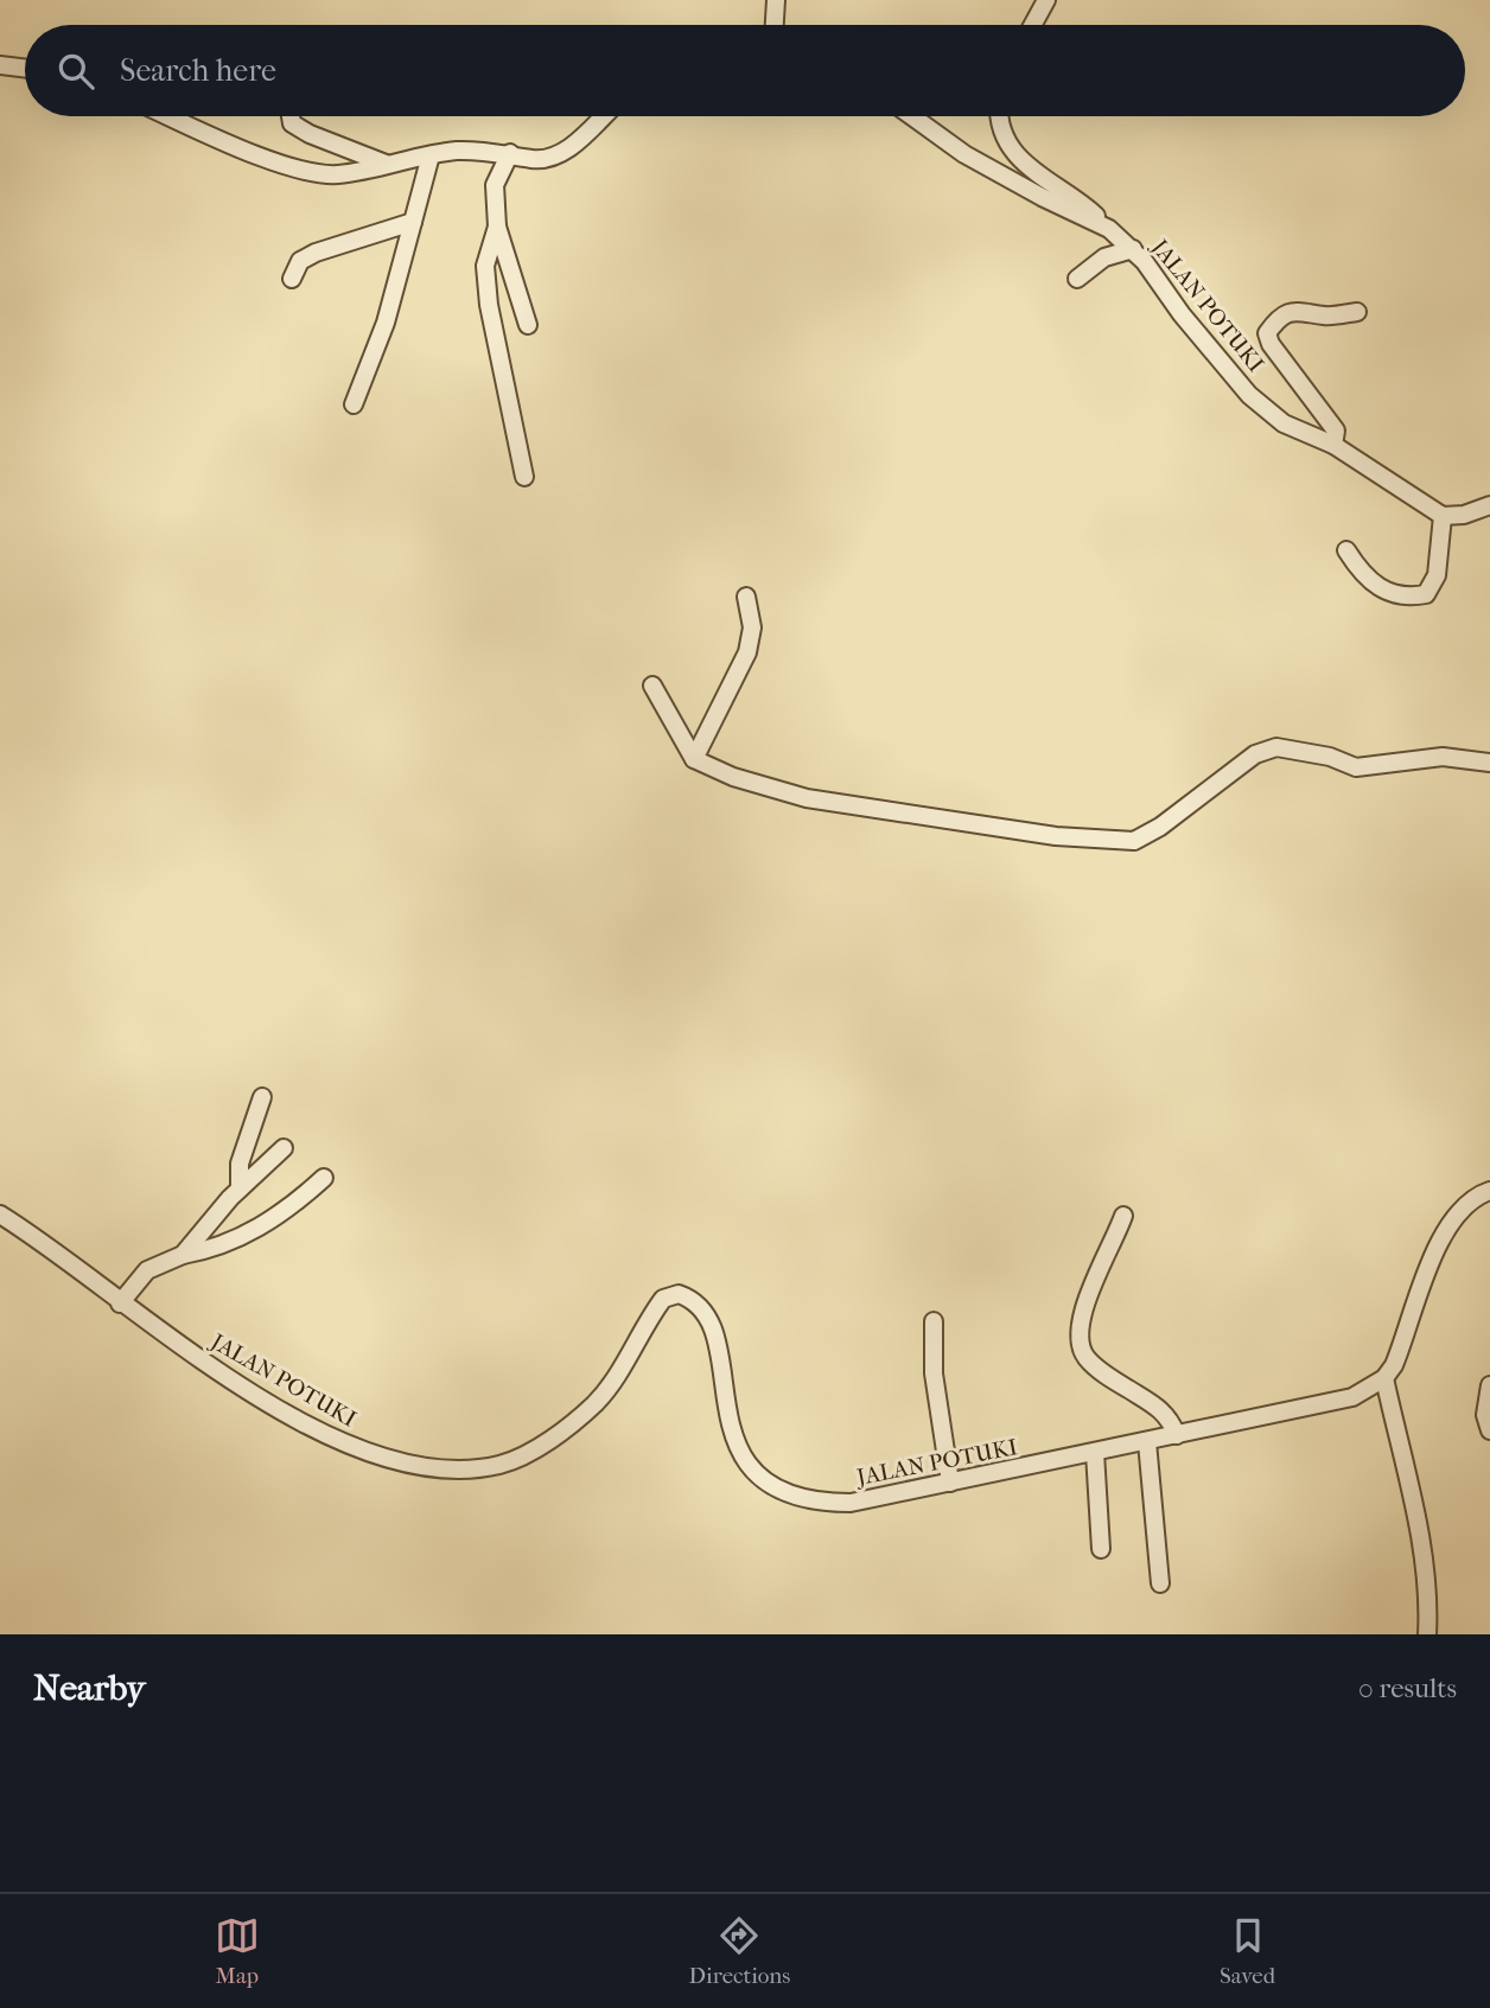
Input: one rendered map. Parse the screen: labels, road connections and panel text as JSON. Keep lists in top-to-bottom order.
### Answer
{
  "streets": {
    "street": ["JALAN POTUKI"]
  },
  "page": {
    "search": "Search here",
    "heading": ["Nearby", "0 results"],
    "nav": ["Map", "Directions", "Saved"]
  }
}
